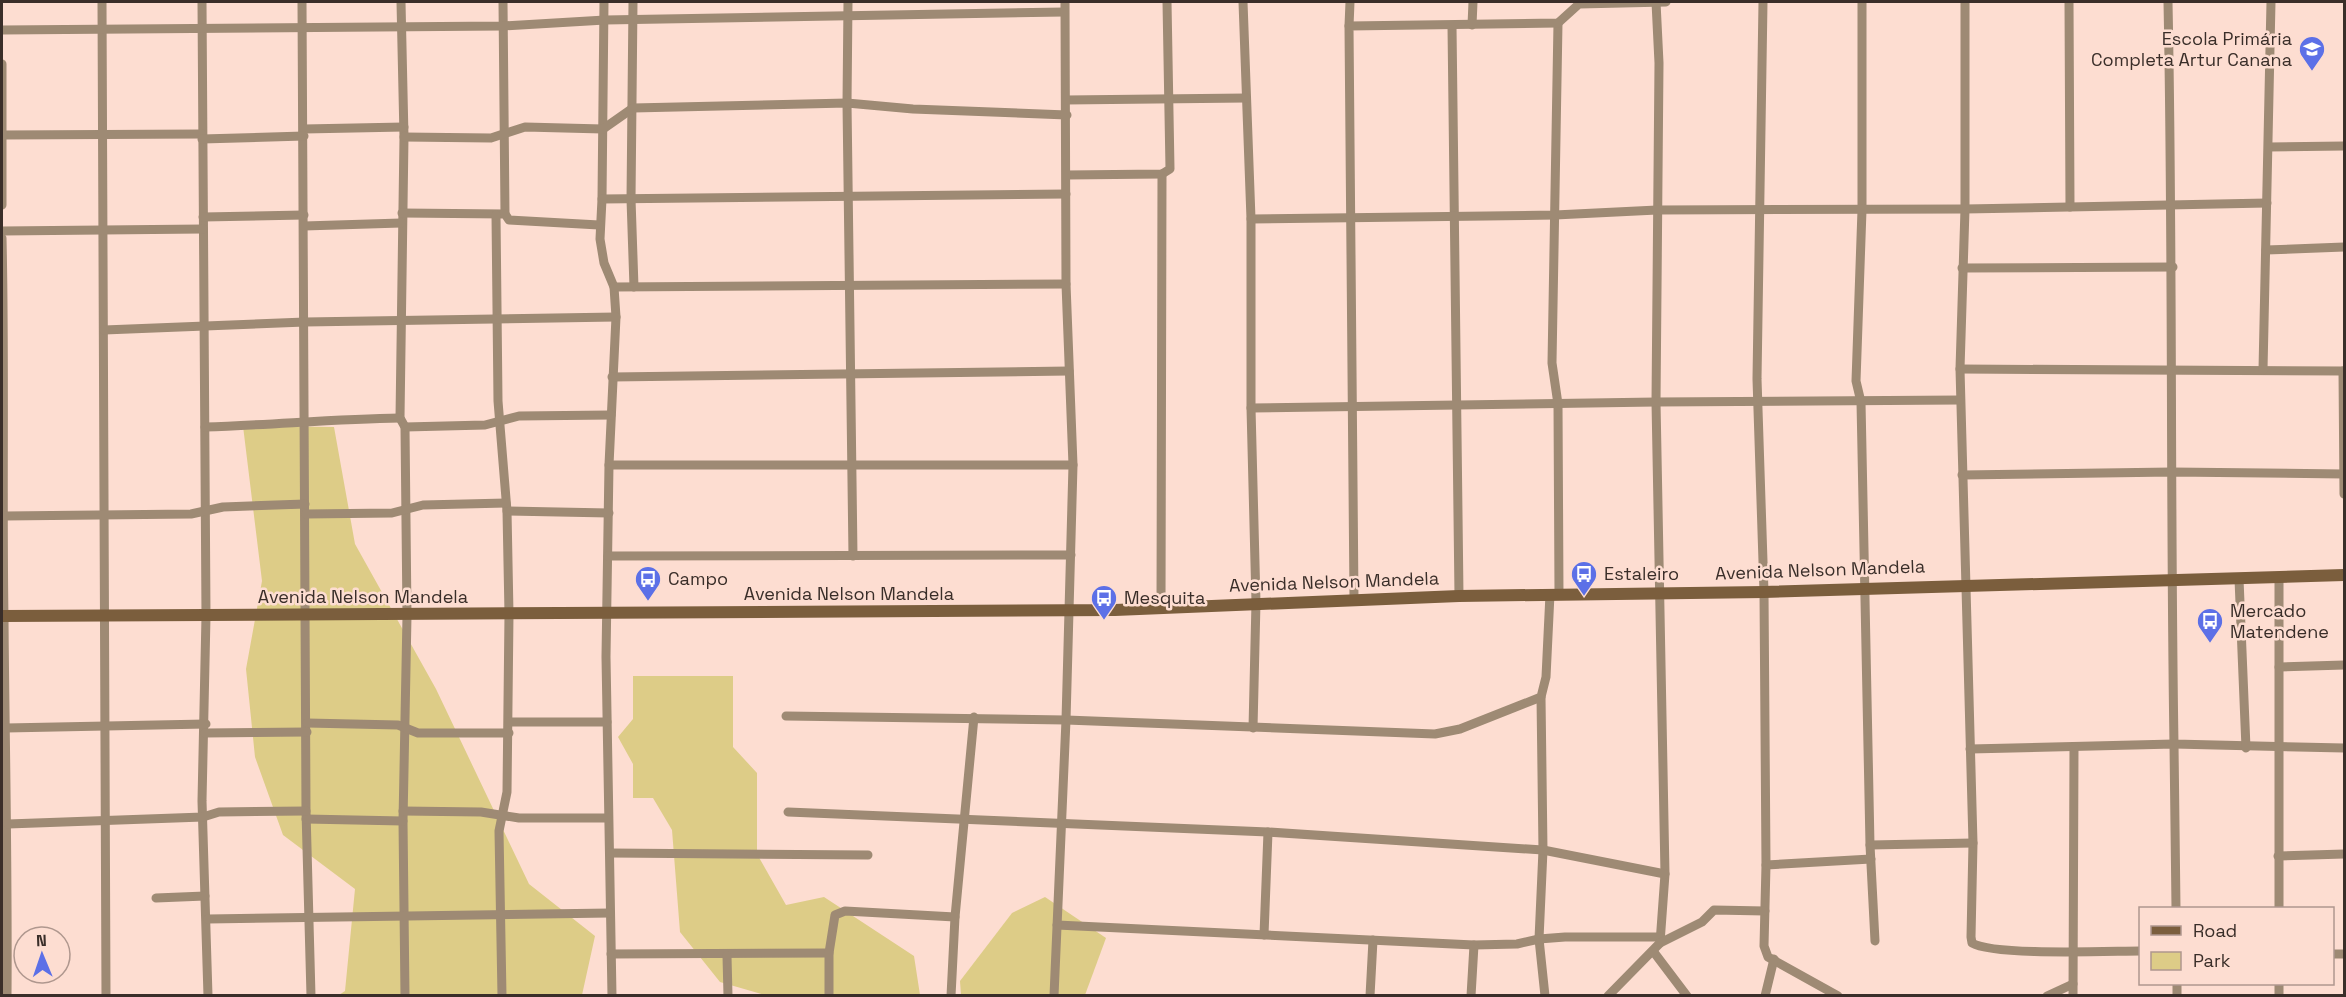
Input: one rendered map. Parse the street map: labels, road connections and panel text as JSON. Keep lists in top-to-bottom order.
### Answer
{
  "streets": {
    "street": ["Avenida Nelson Mandela"]
  },
  "places": {
    "school or university": ["Escola Primária Completa Artur Canana"],
    "bus stop": [
      "Estaleiro",
      "Campo",
      "Mesquita",
      "Mercado Matendene"
    ]
  },
  "legend": ["Road", "Park"],
  "north": "top"
}
